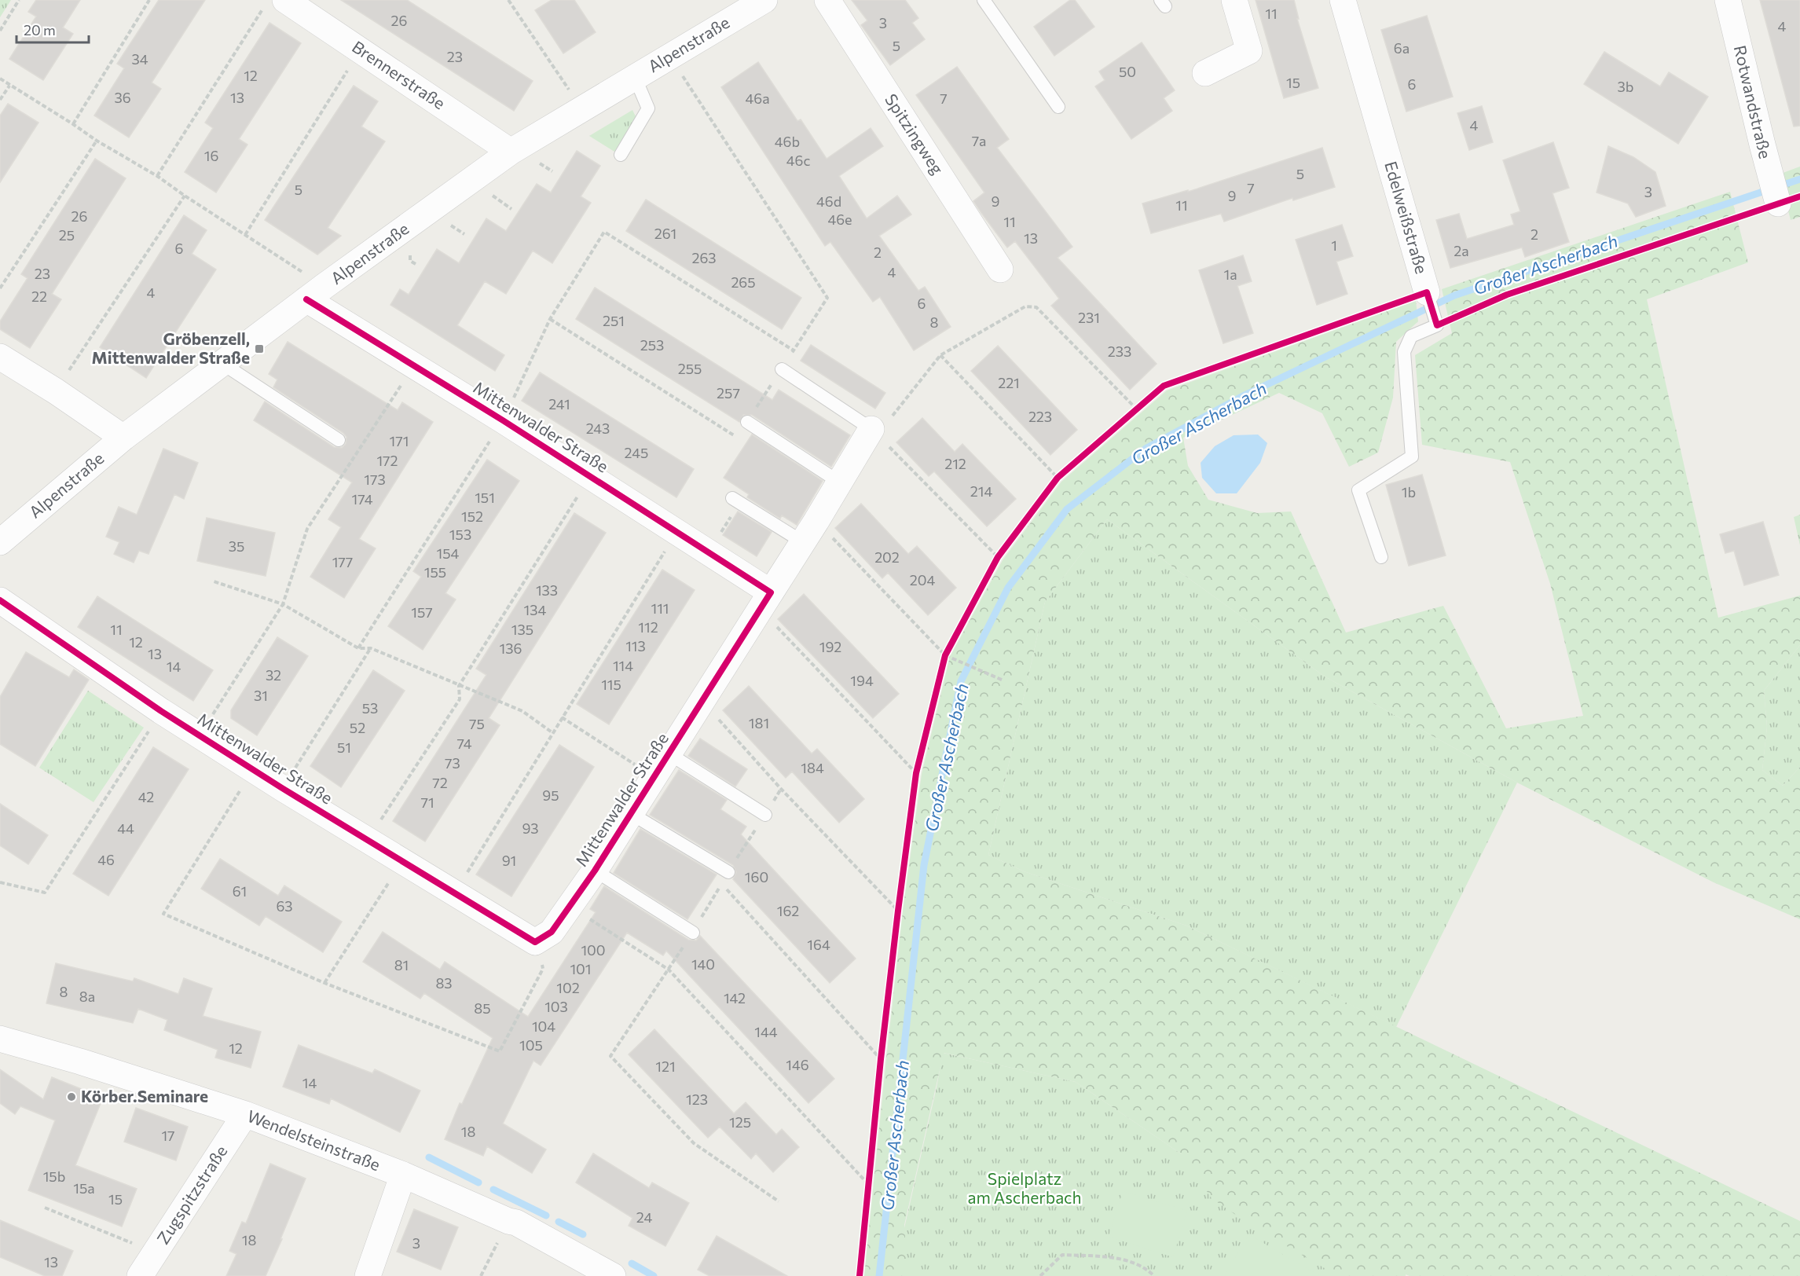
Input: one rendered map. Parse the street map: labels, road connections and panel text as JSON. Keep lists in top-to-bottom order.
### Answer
{
  "streets": {
    "street": [
      "Alpenstraße",
      "Brennerstraße",
      "Rotwandstraße",
      "Spitzingweg",
      "Edelweißstraße",
      "Mittenwalder Straße",
      "Wendelsteinstraße",
      "Zugspitzstraße"
    ]
  },
  "crossings": [
    ["Alpenstraße", "Brennerstraße"],
    ["Alpenstraße", "Mittenwalder Straße"],
    ["Wendelsteinstraße", "Zugspitzstraße"]
  ],
  "water": ["Großer Ascherbach"],
  "parks": ["Spielplatz am Ascherbach"],
  "places": {
    "transit": ["Gröbenzell, Mittenwalder Straße"],
    "other": ["Körber.Seminare"]
  },
  "house_numbers": [
    "11",
    "26",
    "3",
    "4",
    "5",
    "6a",
    "23",
    "34",
    "50",
    "12",
    "15",
    "6",
    "3b",
    "36",
    "13",
    "46a",
    "7",
    "4",
    "7a",
    "46b",
    "16",
    "46c",
    "5",
    "7",
    "5",
    "3",
    "9",
    "46d",
    "9",
    "11",
    "26",
    "46e",
    "11",
    "261",
    "2",
    "25",
    "13",
    "1",
    "6",
    "2a",
    "2",
    "263",
    "4",
    "23",
    "1a",
    "265",
    "4",
    "22",
    "6",
    "231",
    "251",
    "8",
    "253",
    "233",
    "255",
    "221",
    "257",
    "241",
    "223",
    "243",
    "171",
    "245",
    "172",
    "212",
    "173",
    "214",
    "1b",
    "151",
    "174",
    "152",
    "153",
    "35",
    "154",
    "202",
    "177",
    "155",
    "204",
    "133",
    "111",
    "134",
    "157",
    "112",
    "11",
    "135",
    "12",
    "113",
    "192",
    "136",
    "13",
    "114",
    "14",
    "32",
    "194",
    "115",
    "31",
    "53",
    "181",
    "75",
    "52",
    "74",
    "51",
    "73",
    "184",
    "72",
    "95",
    "42",
    "71",
    "44",
    "93",
    "46",
    "91",
    "160",
    "61",
    "63",
    "162",
    "164",
    "100",
    "140",
    "81",
    "101",
    "83",
    "102",
    "8",
    "8a",
    "142",
    "103",
    "85",
    "104",
    "144",
    "105",
    "12",
    "146",
    "121",
    "14",
    "123",
    "125",
    "18",
    "17",
    "15b",
    "15a",
    "15",
    "24",
    "18",
    "3",
    "13"
  ],
  "scale_bar": "20 m"
}
